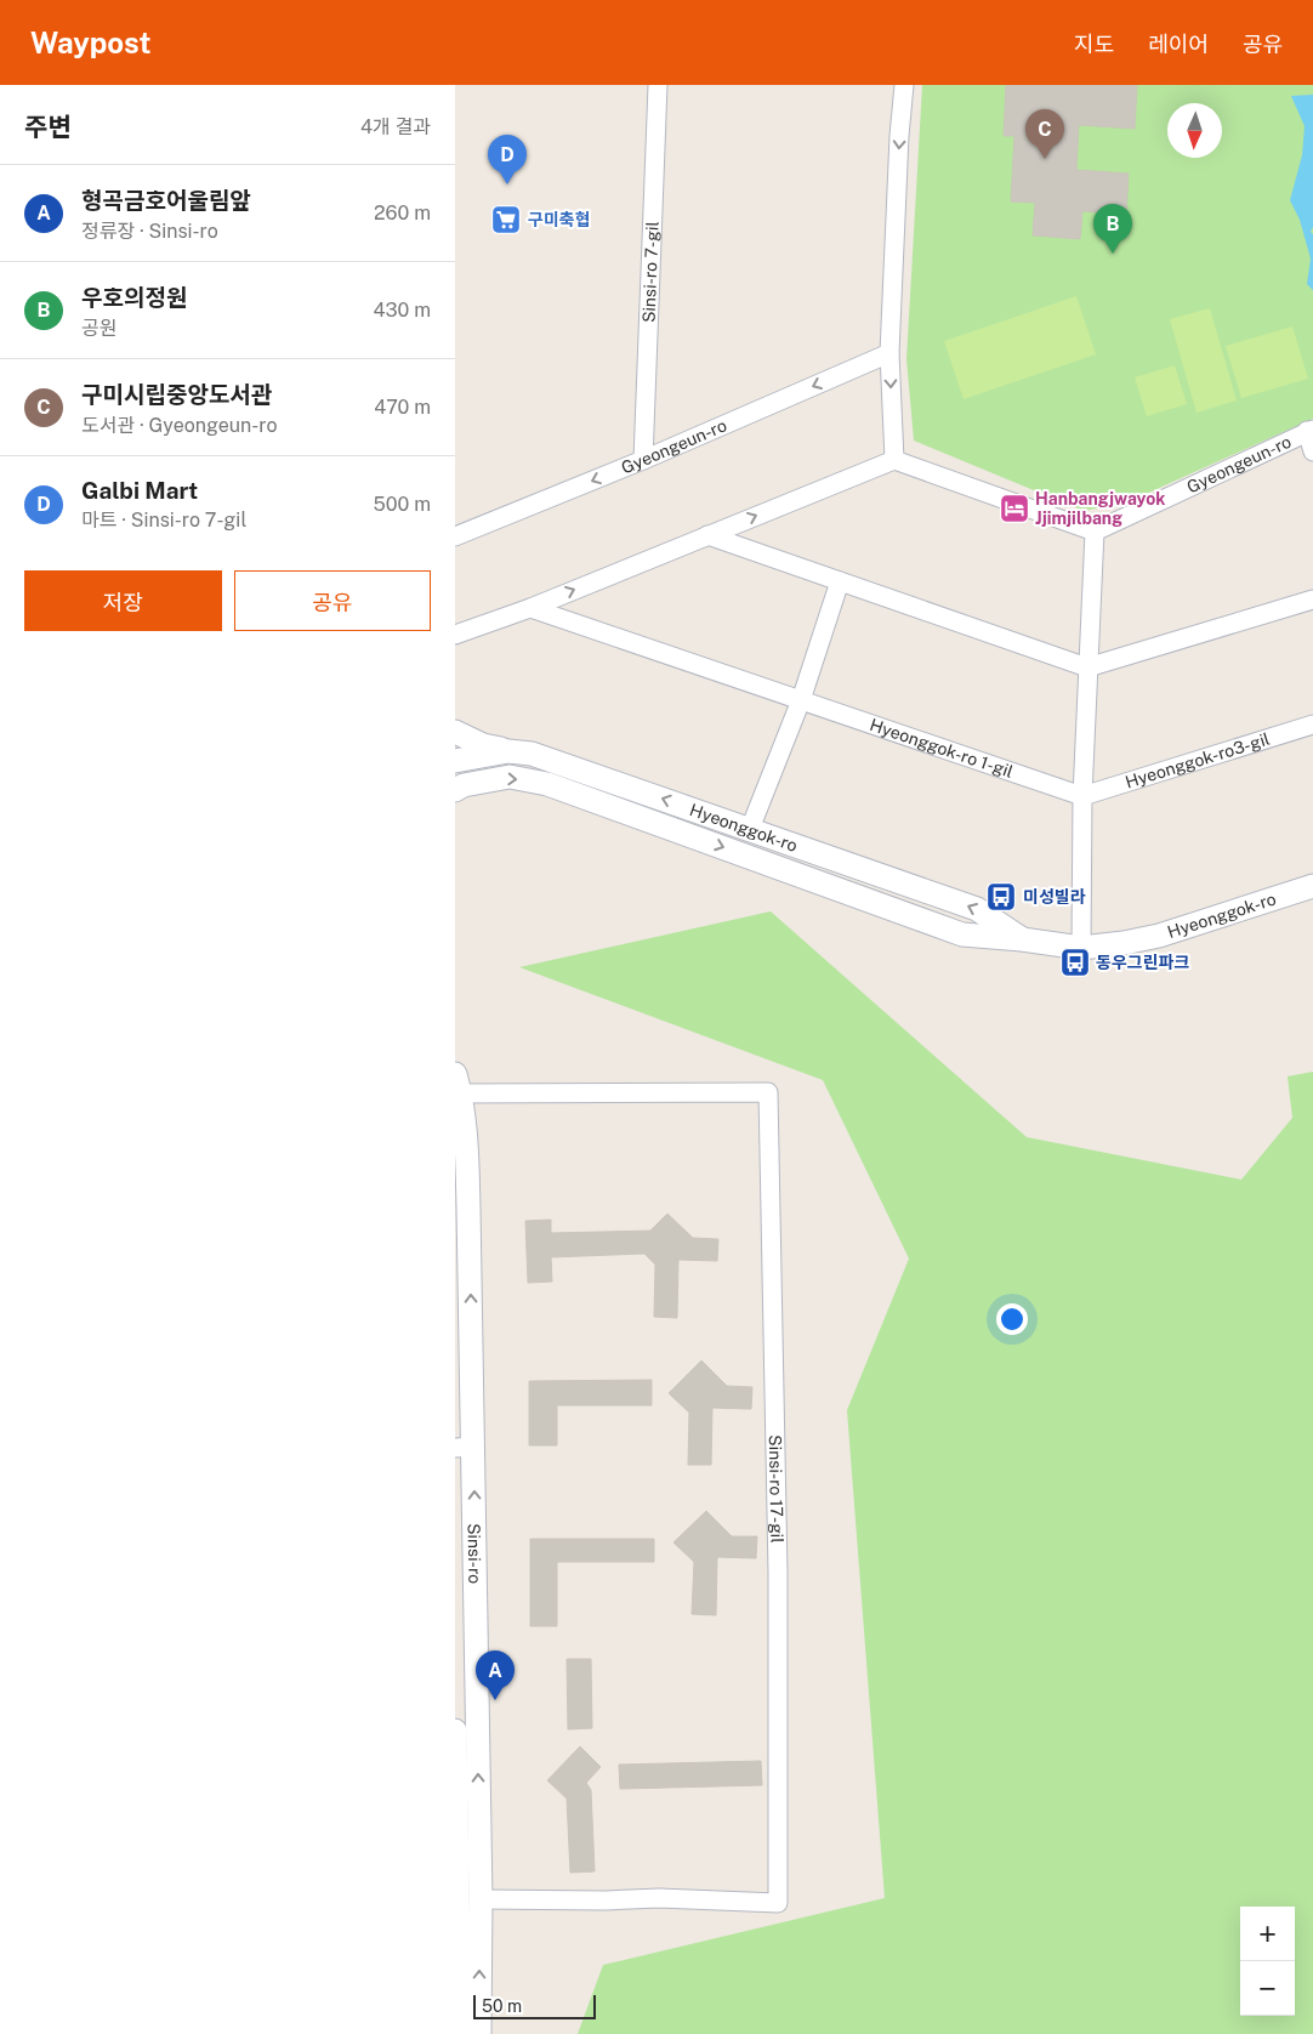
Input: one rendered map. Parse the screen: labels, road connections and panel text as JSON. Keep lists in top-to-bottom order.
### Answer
{
  "streets": {
    "street": [
      "Sinsi-ro 7-gil",
      "Gyeongeun-ro",
      "Hyeonggok-ro 1-gil",
      "Hyeonggok-ro3-gil",
      "Hyeonggok-ro",
      "Sinsi-ro 17-gil",
      "Sinsi-ro"
    ]
  },
  "crossings": [
    ["Sinsi-ro 7-gil", "Gyeongeun-ro"],
    ["Hyeonggok-ro 1-gil", "Hyeonggok-ro3-gil"],
    ["Sinsi-ro 17-gil", "Sinsi-ro"]
  ],
  "places": {
    "supermarket": ["구미축협"],
    "hotel": ["Hanbangjwayok Jjimjilbang"],
    "bus stop": ["미성빌라", "동우그린파크"]
  },
  "scale_bar": "50 m",
  "north": "bottom",
  "page": {
    "header": "Waypost",
    "nav": ["지도", "레이어", "공유"],
    "heading": ["주변", "4개 결과"],
    "pins": [
      "C",
      "D",
      "B",
      "A"
    ],
    "list": [
      {
        "mark": "A",
        "name": "형곡금호어울림앞",
        "note": "정류장 · Sinsi-ro",
        "value": "260 m"
      },
      {
        "mark": "B",
        "name": "우호의정원",
        "note": "공원",
        "value": "430 m"
      },
      {
        "mark": "C",
        "name": "구미시립중앙도서관",
        "note": "도서관 · Gyeongeun-ro",
        "value": "470 m"
      },
      {
        "mark": "D",
        "name": "Galbi Mart",
        "note": "마트 · Sinsi-ro 7-gil",
        "value": "500 m"
      }
    ],
    "buttons": ["저장", "공유"],
    "map_buttons": ["+", "−"],
    "scale": "50 m"
  }
}
